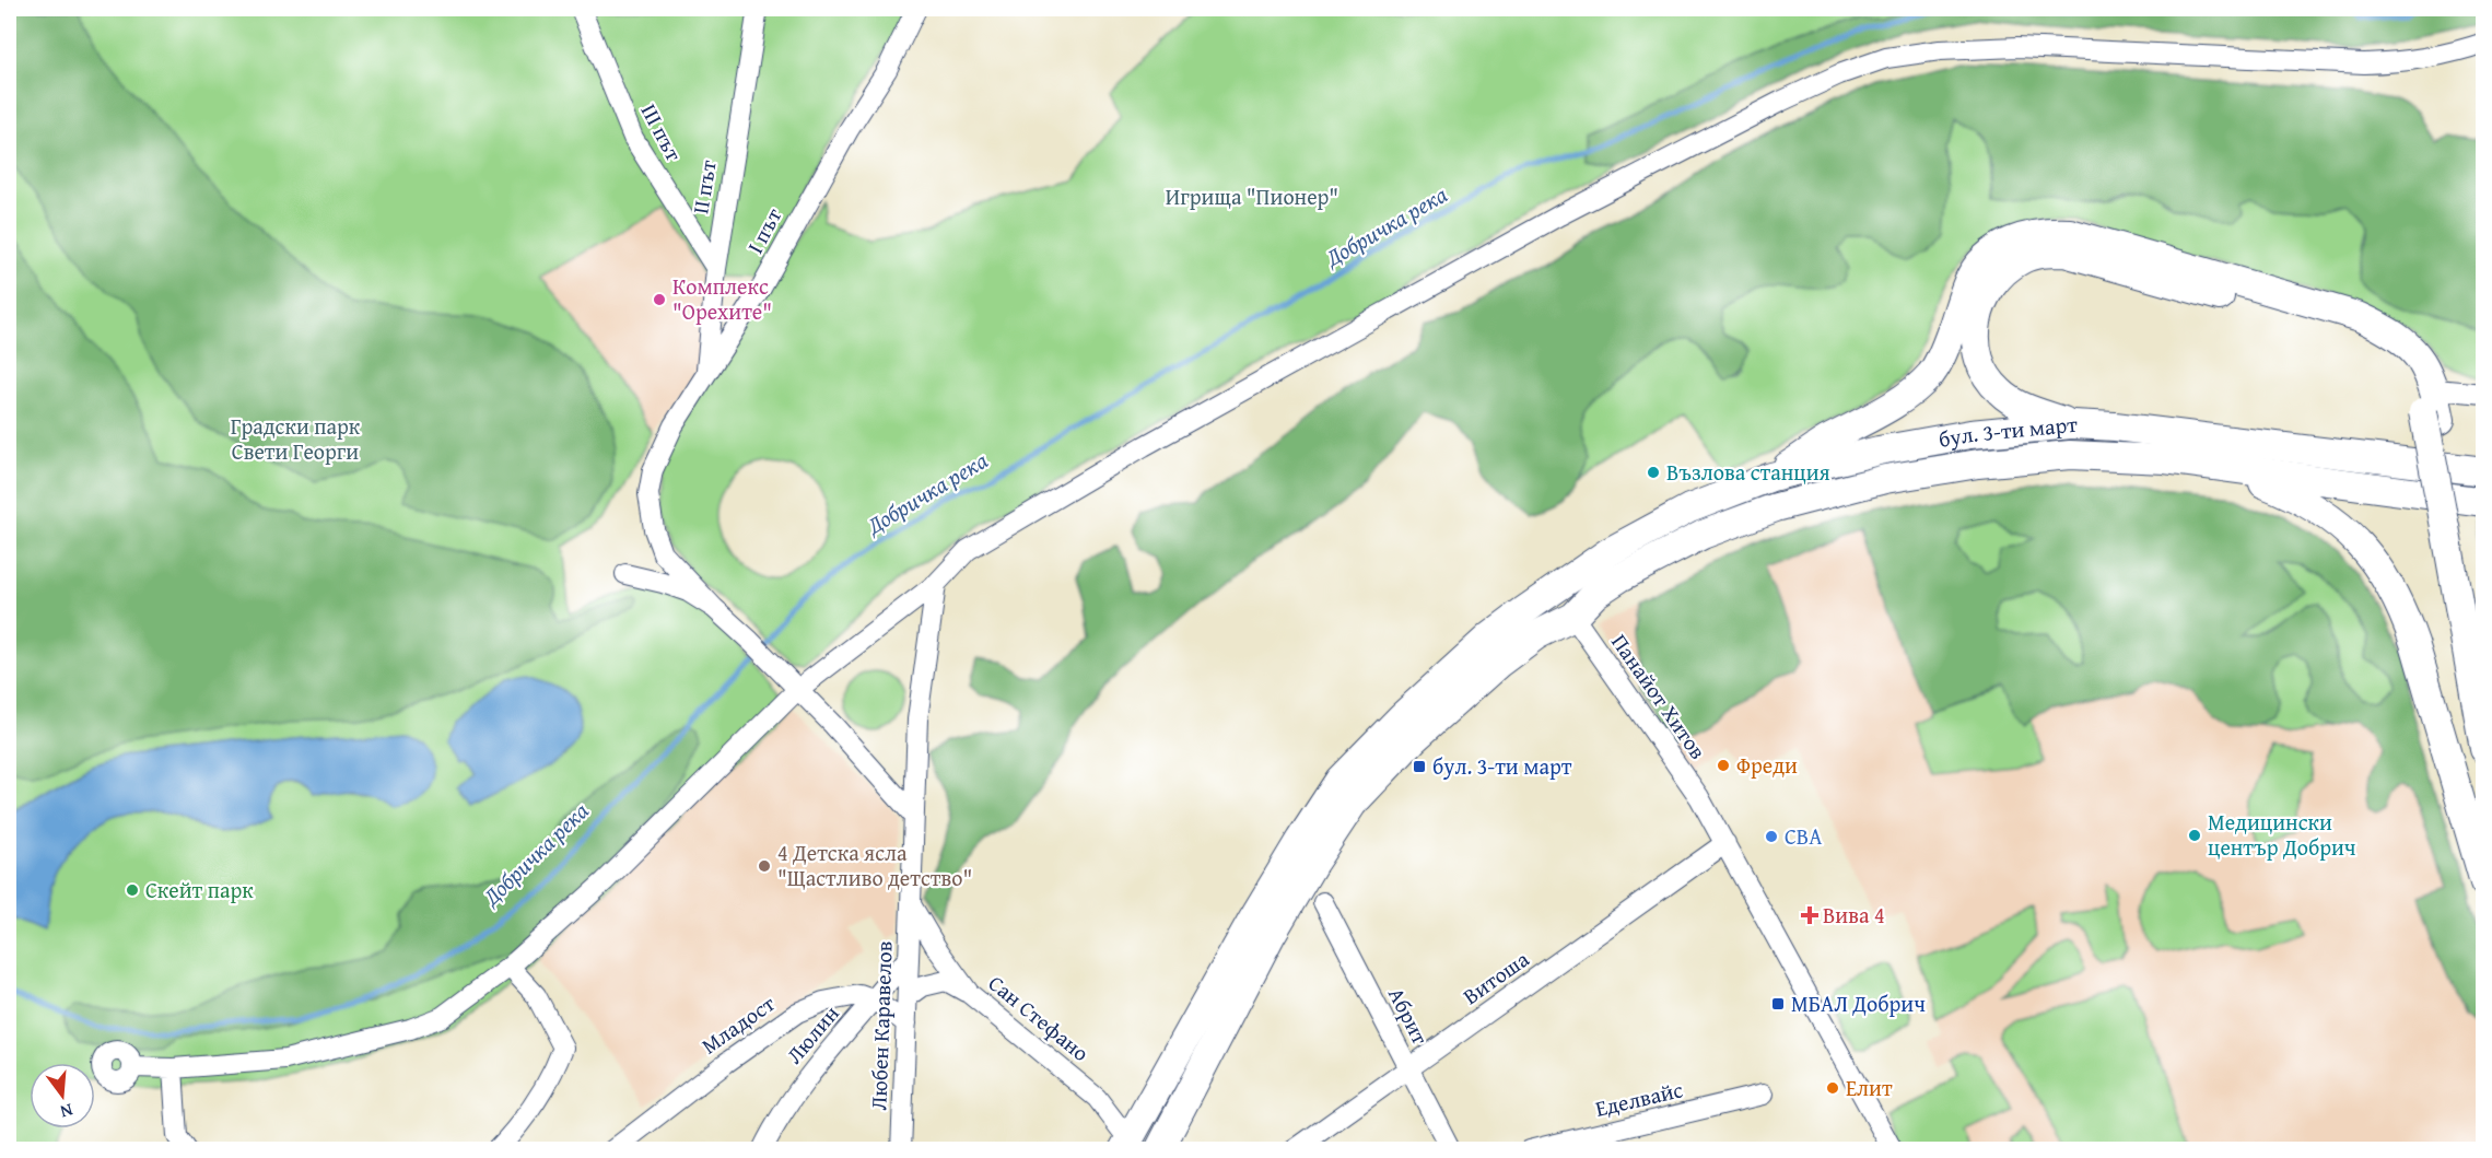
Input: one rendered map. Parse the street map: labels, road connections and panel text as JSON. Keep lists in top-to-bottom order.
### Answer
{
  "streets": {
    "main road": ["бул. 3-ти март"],
    "street": [
      "ІІІ път",
      "ІІ път",
      "І път",
      "Панайот Хитов",
      "Витоша",
      "Абрит",
      "Сан Стефано",
      "Младост",
      "Любен Каравелов",
      "Люлин",
      "Еделвайс"
    ]
  },
  "crossings": [
    ["ІІІ път", "ІІ път"],
    ["ІІ път", "І път"],
    ["бул. 3-ти март", "Панайот Хитов"],
    ["бул. 3-ти март", "Сан Стефано"],
    ["Панайот Хитов", "Витоша"],
    ["Витоша", "Абрит"],
    ["Сан Стефано", "Любен Каравелов"],
    ["Младост", "Люлин"],
    ["Любен Каравелов", "Люлин"]
  ],
  "water": ["Добричка река"],
  "parks": ["Игрища \"Пионер\"", "Градски парк Свети Георги"],
  "places": {
    "other": [
      "Комплекс \"Орехите\"",
      "Възлова станция",
      "Фреди",
      "Медицински център Добрич",
      "CBA",
      "4 Детска ясла \"Щастливо детство\"",
      "Скейт парк",
      "Елит"
    ],
    "transit": ["бул. 3-ти март", "МБАЛ Добрич"],
    "health": ["Вива 4"]
  },
  "north": "bottom"
}
